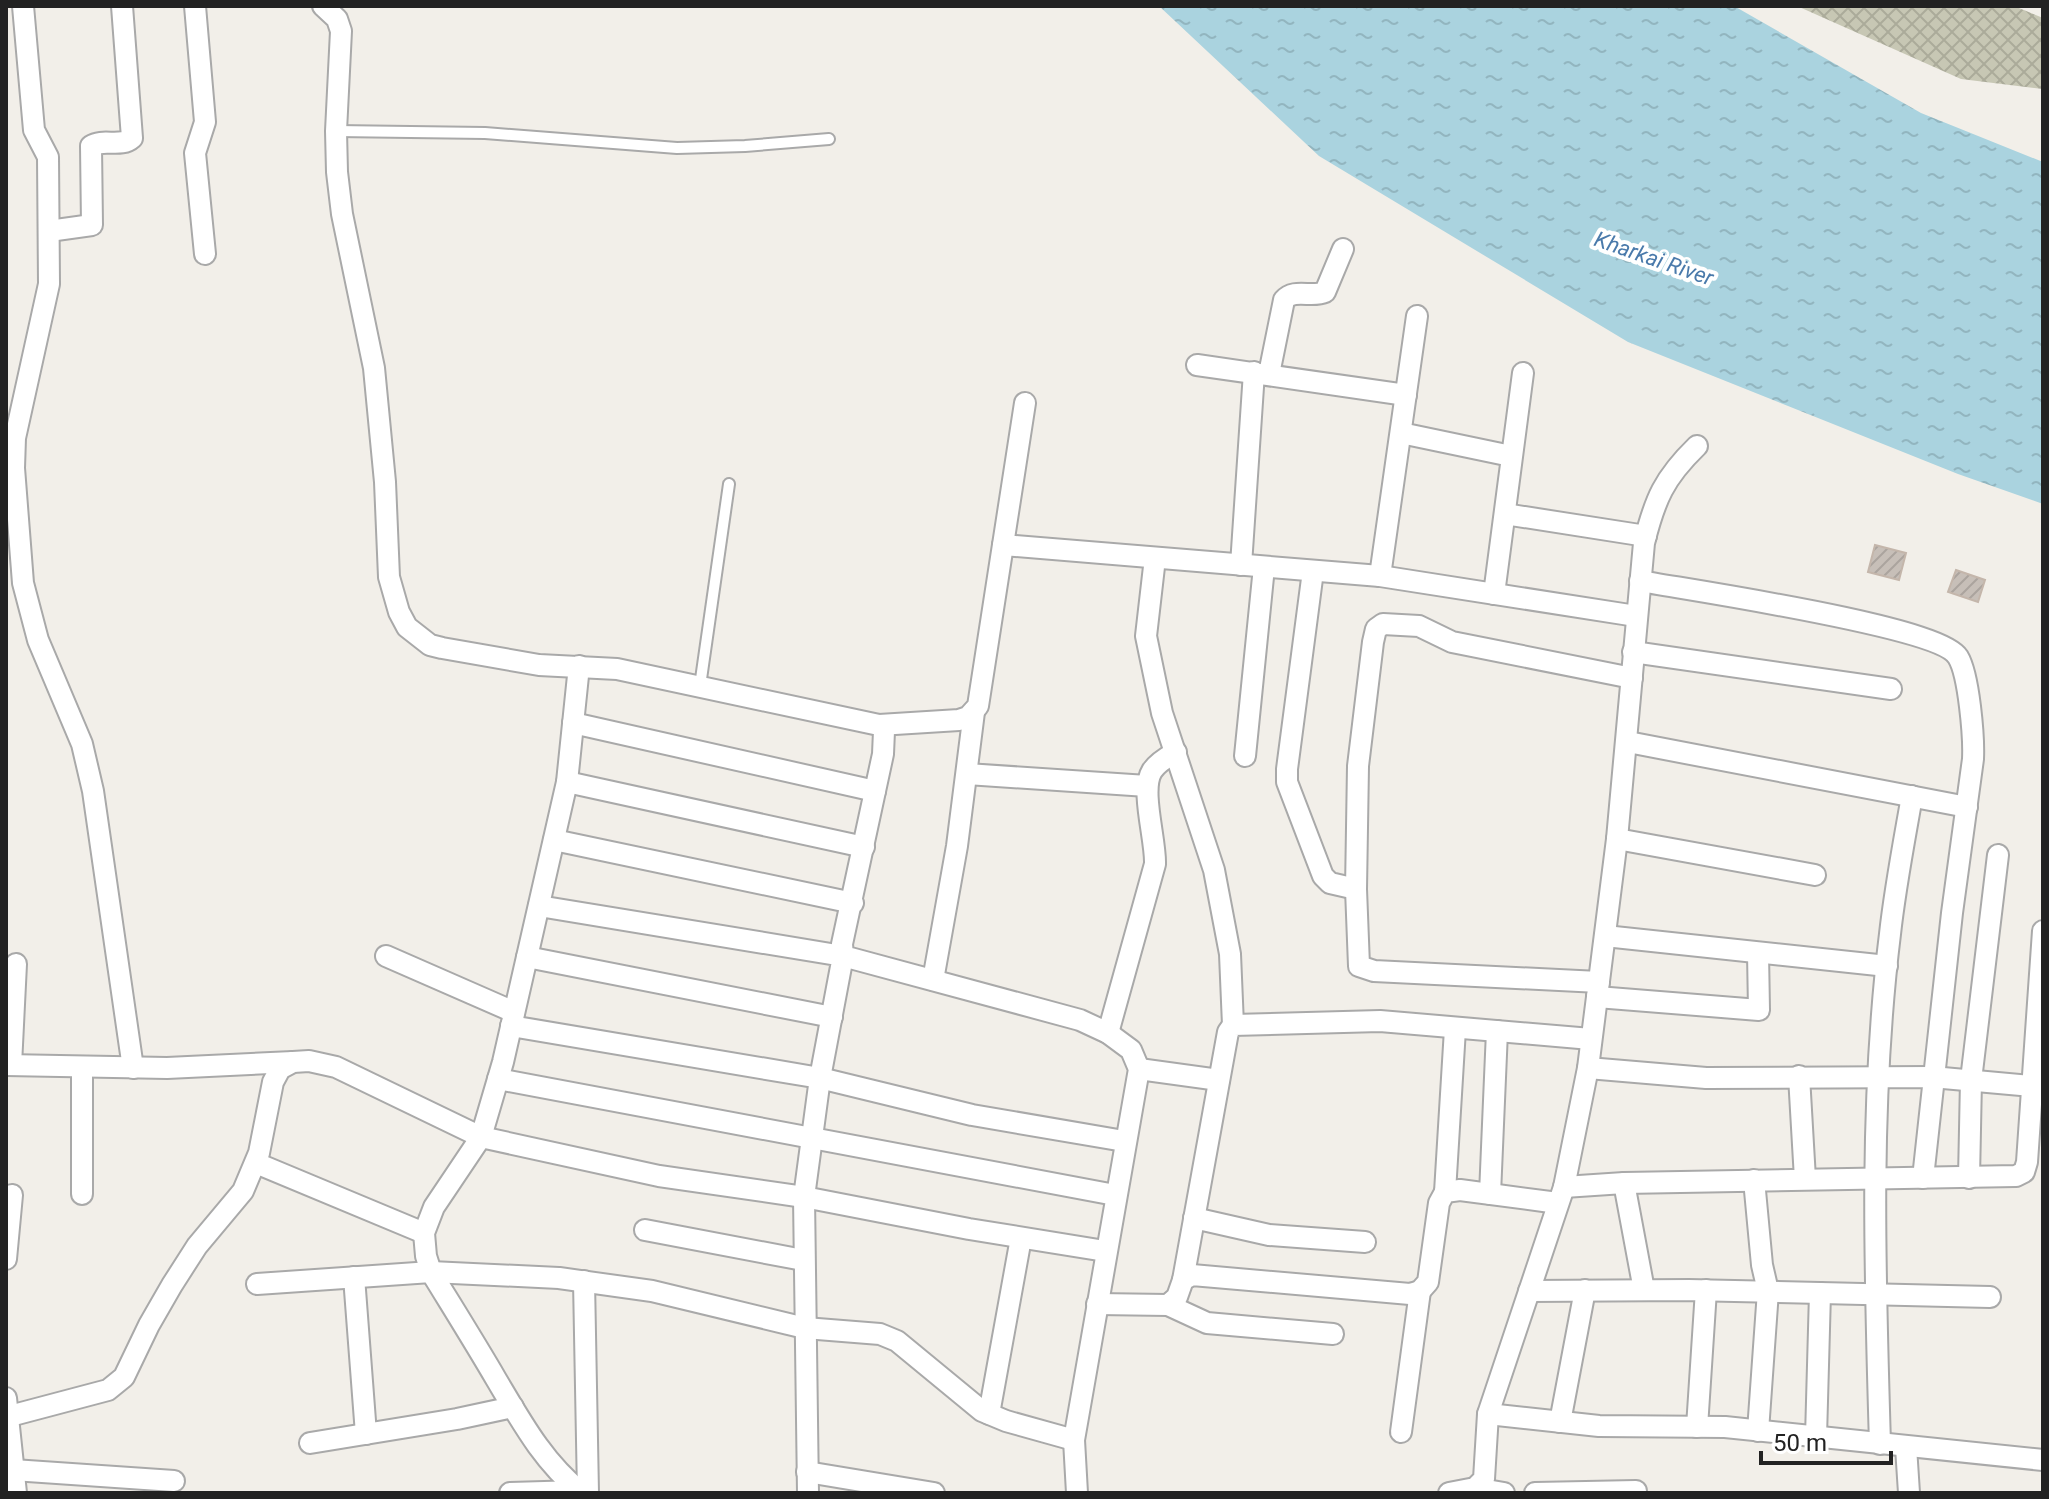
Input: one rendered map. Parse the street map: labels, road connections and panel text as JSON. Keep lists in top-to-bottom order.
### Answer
{
  "water": ["Kharkai River"],
  "scale_bar": "50 m"
}
